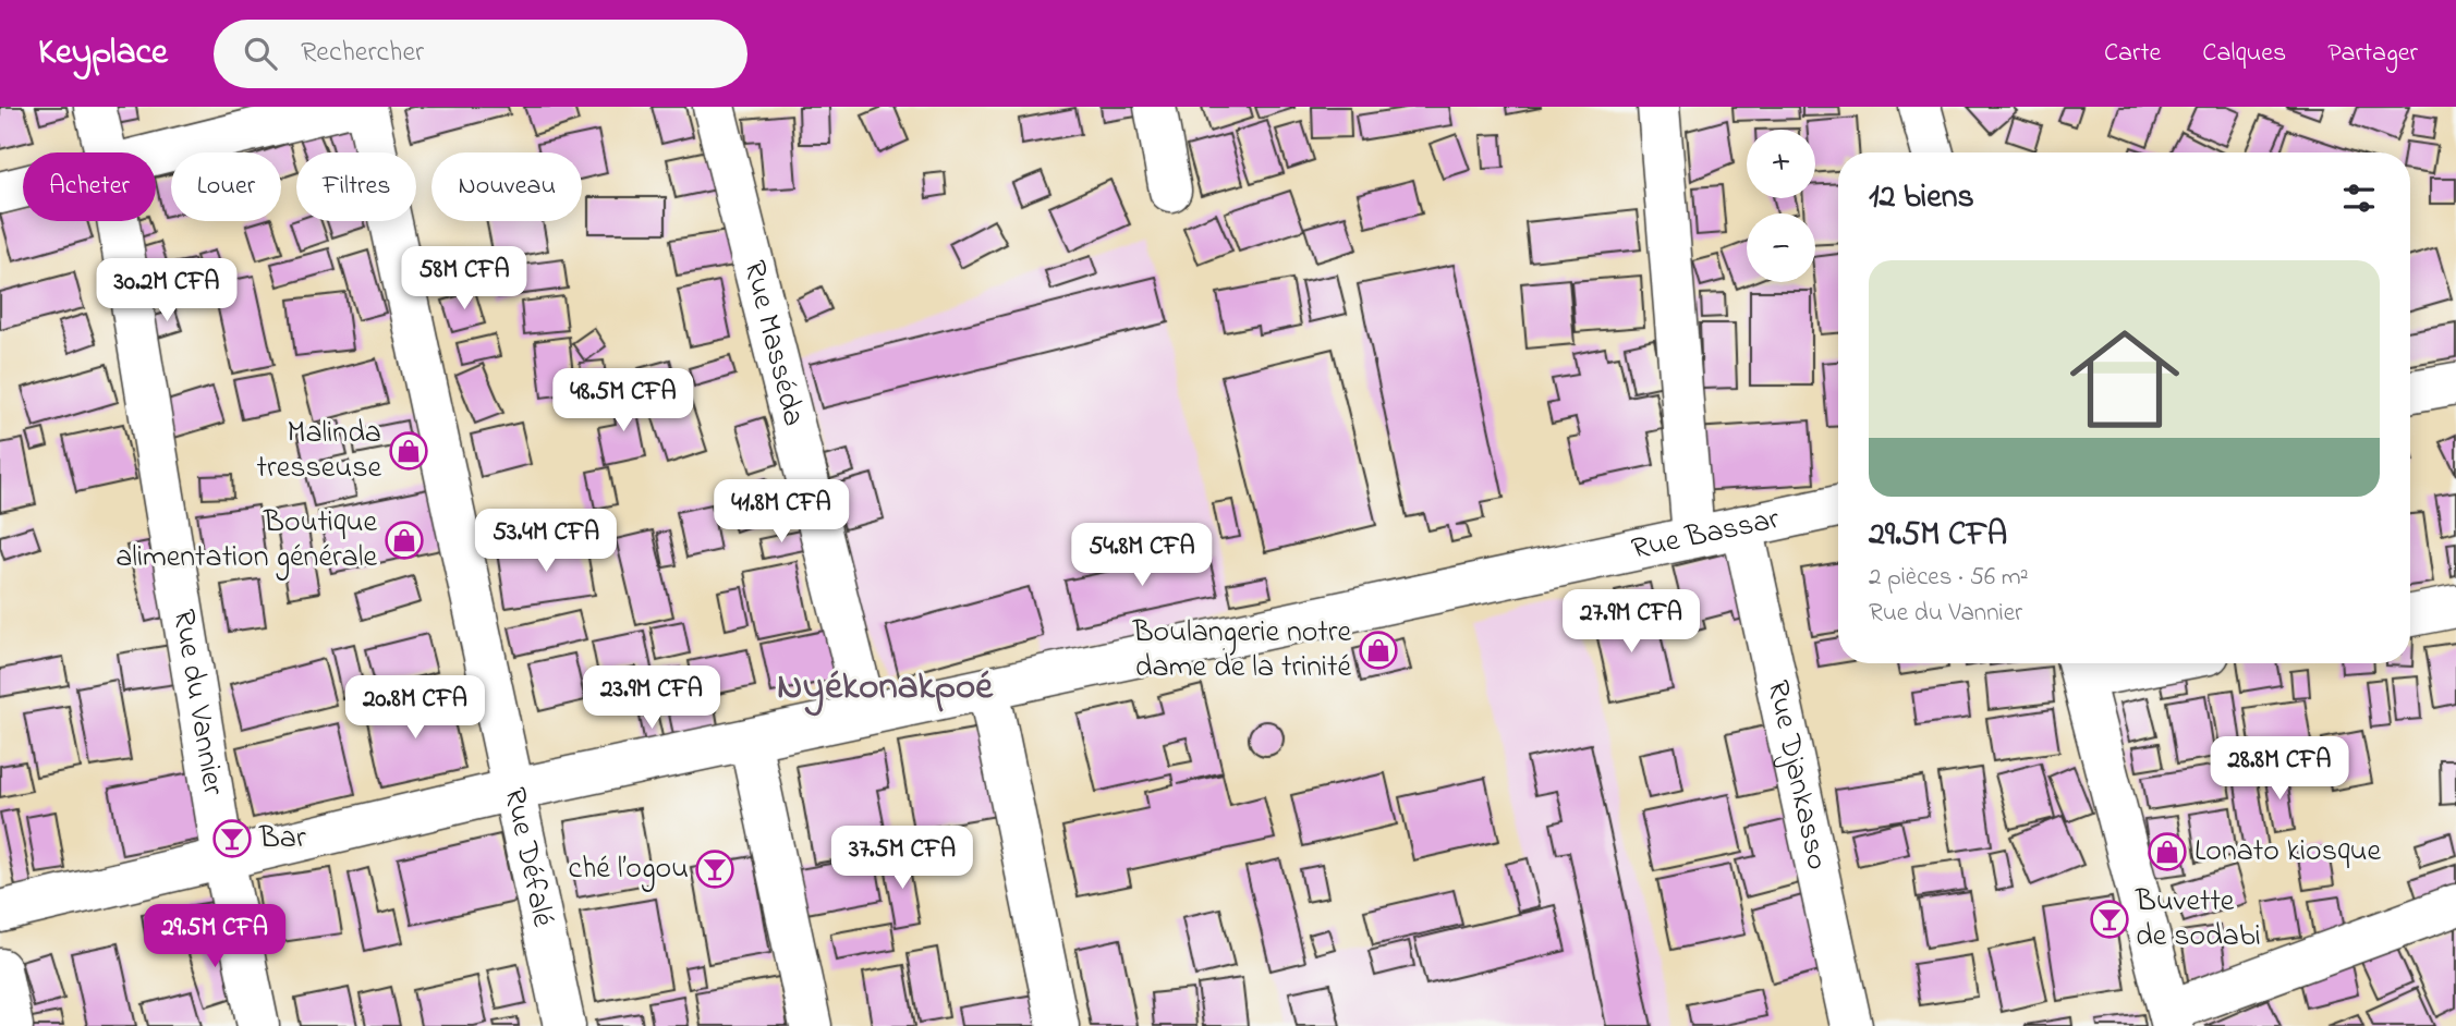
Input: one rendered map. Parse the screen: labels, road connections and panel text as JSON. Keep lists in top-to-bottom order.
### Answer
{
  "streets": {
    "street": [
      "Rue Masséda",
      "Rue Bassar",
      "Rue du Vannier",
      "Rue Djankasso",
      "Rue Défalé"
    ]
  },
  "crossings": [
    ["Rue Masséda", "Rue Bassar"],
    ["Rue Bassar", "Rue du Vannier"],
    ["Rue Bassar", "Rue Djankasso"],
    ["Rue Bassar", "Rue Défalé"]
  ],
  "districts": ["Nyékonakpoé"],
  "places": {
    "shop": [
      "Malinda tresseuse",
      "Boutique alimentation générale",
      "Boulangerie notre dame de la trinité",
      "Lonato kiosque"
    ],
    "bar": ["Bar", "ché l’ogou", "Buvette de sodabi"]
  },
  "page": {
    "header": "Keyplace",
    "search": "Rechercher",
    "nav": ["Carte", "Calques", "Partager"],
    "map_buttons": ["+", "−"],
    "chip": [
      "Acheter",
      "Louer",
      "Filtres",
      "Nouveau"
    ],
    "heading": "12 biens",
    "list": [
      {
        "name": "29.5M CFA",
        "note": "2 pièces · 56 m² · Rue du Vannier"
      }
    ],
    "price": [
      "58M CFA",
      "30.2M CFA",
      "48.5M CFA",
      "41.8M CFA",
      "53.4M CFA",
      "54.8M CFA",
      "27.9M CFA",
      "23.9M CFA",
      "20.8M CFA",
      "28.8M CFA",
      "37.5M CFA",
      "29.5M CFA"
    ]
  }
}
